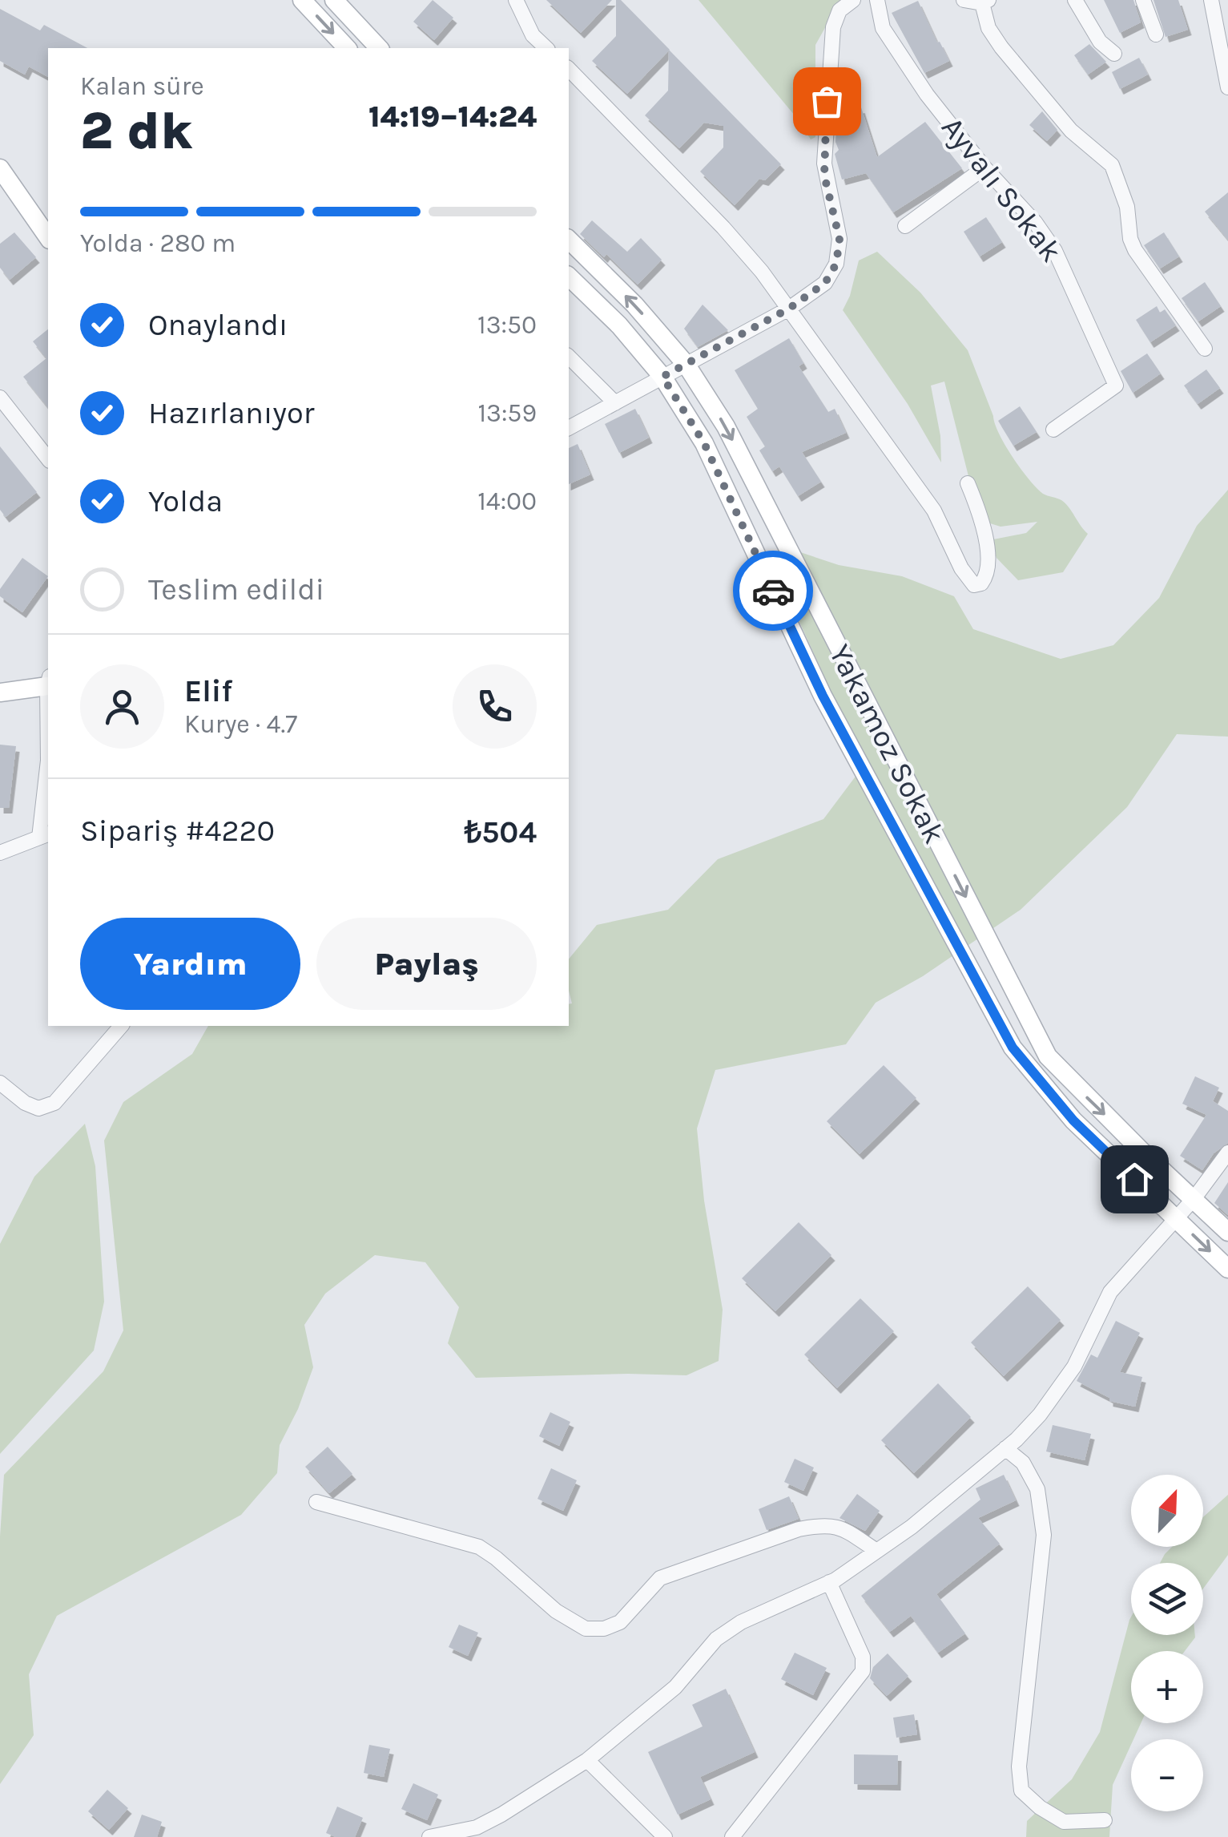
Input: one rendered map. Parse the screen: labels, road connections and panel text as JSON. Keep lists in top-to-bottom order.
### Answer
{
  "streets": {
    "main road": ["Yakamoz Sokak"],
    "street": ["Ayvalı Sokak"]
  },
  "north": "top right",
  "page": {
    "heading": ["2 dk", "Kalan süre", "14:19–14:24"],
    "panel": [
      "Elif",
      "Kurye · 4.7",
      "Sipariş #4220",
      "₺504"
    ],
    "bar": "Yolda · 280 m",
    "list": [
      ["Onaylandı", "13:50"],
      ["Hazırlanıyor", "13:59"],
      ["Yolda", "14:00"],
      "Teslim edildi"
    ],
    "buttons": ["Yardım", "Paylaş"],
    "map_buttons": ["+", "−"]
  }
}
